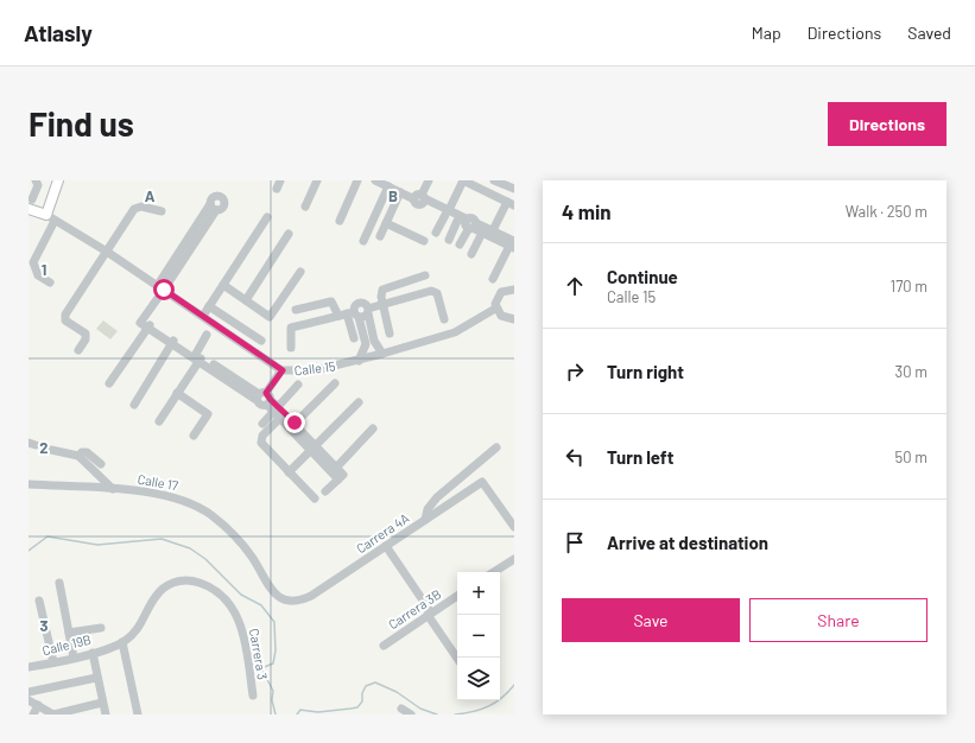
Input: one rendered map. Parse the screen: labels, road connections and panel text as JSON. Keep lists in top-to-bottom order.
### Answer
{
  "streets": {
    "main road": ["Calle 15"],
    "street": [
      "Calle 17",
      "Carrera 4A",
      "Carrera 3B",
      "Calle 19B",
      "Carrera 3"
    ]
  },
  "crossings": [
    ["Calle 17", "Carrera 4A"],
    ["Calle 19B", "Carrera 3"]
  ],
  "page": {
    "header": "Atlasly",
    "nav": ["Map", "Directions", "Saved"],
    "buttons": [
      "Directions",
      ["Save", "Share"]
    ],
    "title": "Find us",
    "heading": ["4 min", "Walk · 250 m"],
    "list": [
      ["Continue", "Calle 15", "170 m"],
      ["Turn right", "30 m"],
      ["Turn left", "50 m"],
      "Arrive at destination"
    ],
    "map_buttons": ["+", "−"]
  },
  "grid": {
    "columns": ["A", "B"],
    "rows": ["1", "2", "3"]
  }
}
